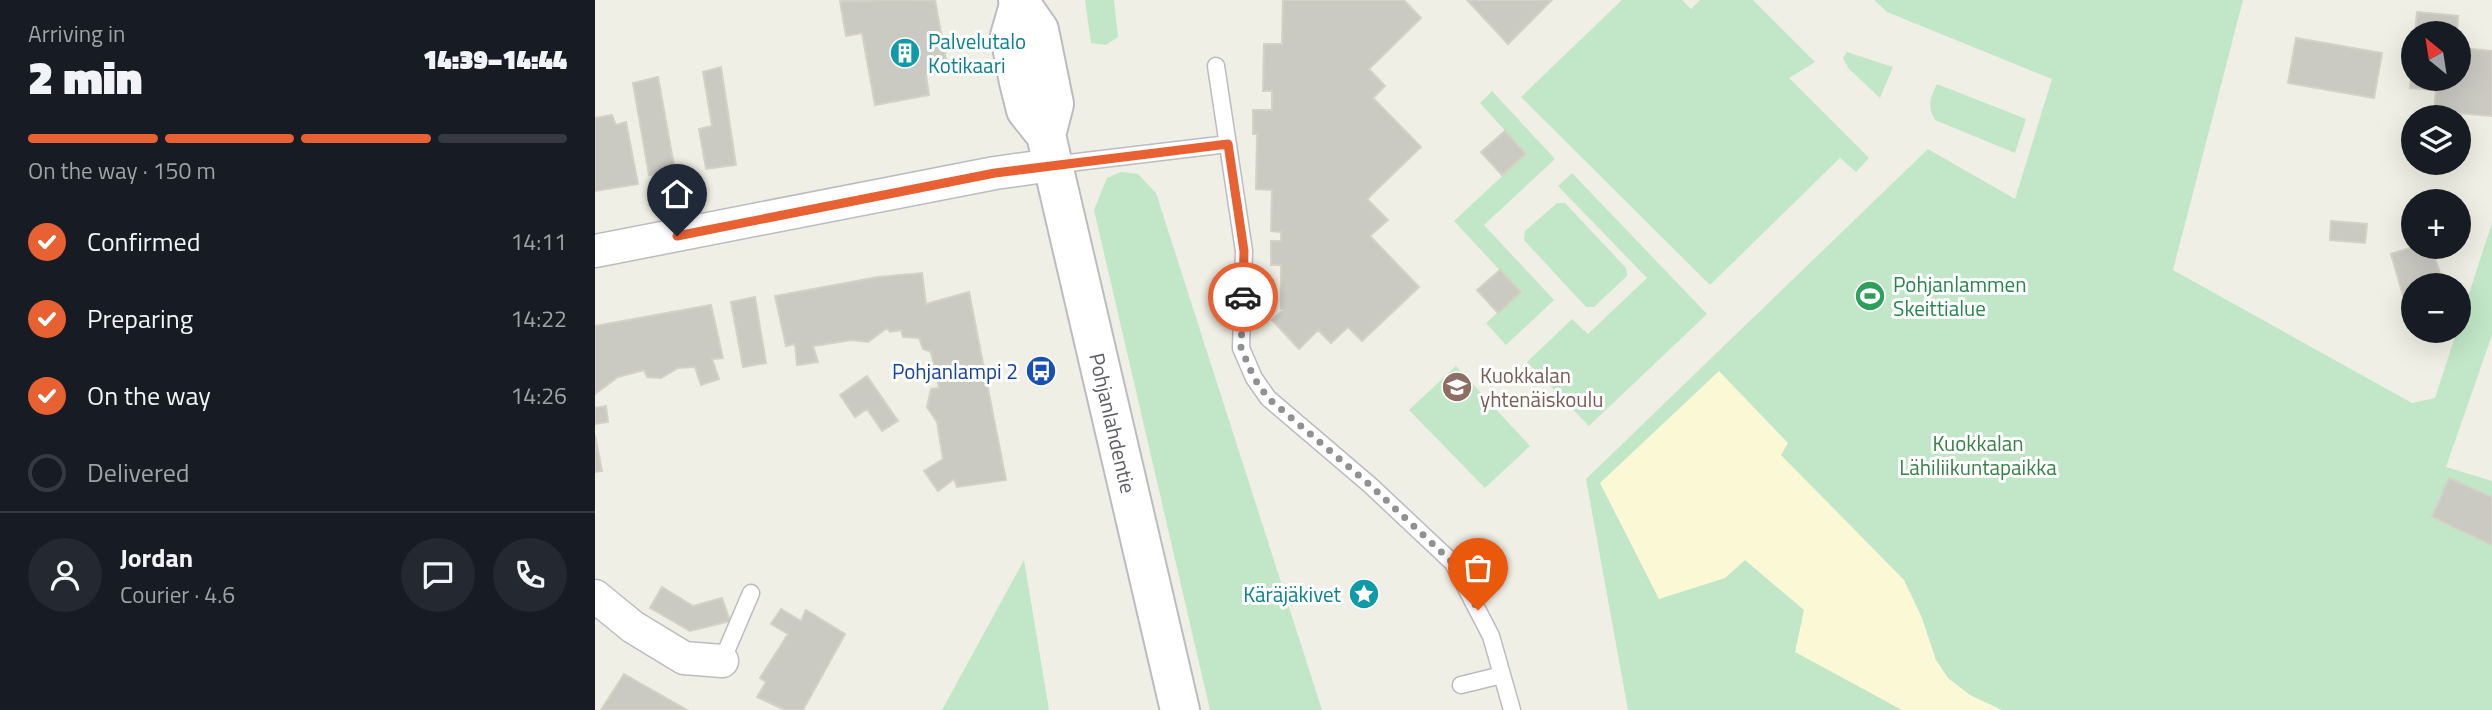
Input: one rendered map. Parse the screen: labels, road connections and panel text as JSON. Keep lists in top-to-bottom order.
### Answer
{
  "streets": {
    "main road": ["Pohjanlahdentie"]
  },
  "parks": ["Kuokkalan Lähiliikuntapaikka"],
  "places": {
    "building": ["Palvelutalo Kotikaari"],
    "sports": ["Pohjanlammen Skeittialue"],
    "bus stop": ["Pohjanlampi 2"],
    "school or university": ["Kuokkalan yhtenäiskoulu"],
    "place": ["Käräjäkivet"]
  },
  "north": "top left",
  "page": {
    "heading": ["2 min", "Arriving in", "14:39–14:44"],
    "panel": ["Jordan", "Courier · 4.6"],
    "map_buttons": ["+", "−"],
    "bar": "On the way · 150 m",
    "list": [
      ["Confirmed", "14:11"],
      ["Preparing", "14:22"],
      ["On the way", "14:26"],
      "Delivered"
    ]
  }
}
